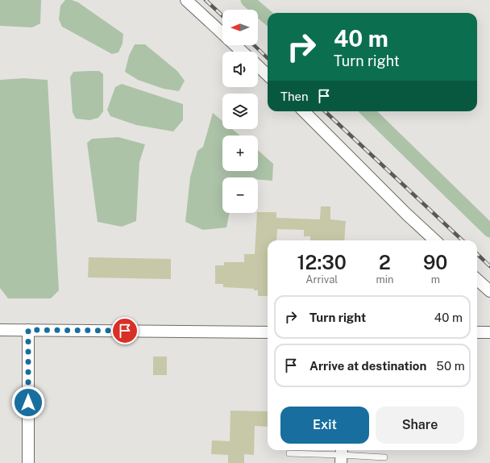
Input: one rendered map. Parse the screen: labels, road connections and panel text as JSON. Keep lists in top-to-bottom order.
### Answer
{
  "north": "left",
  "page": {
    "map_buttons": ["+", "−"],
    "turn": ["40 m", "Turn right"],
    "then": "Then",
    "eta": [
      "12:30",
      "Arrival",
      "2",
      "min",
      "90",
      "m"
    ],
    "list": [
      {
        "name": "Turn right",
        "value": "40 m"
      },
      {
        "name": "Arrive at destination",
        "value": "50 m"
      }
    ],
    "buttons": ["Exit", "Share"]
  }
}
